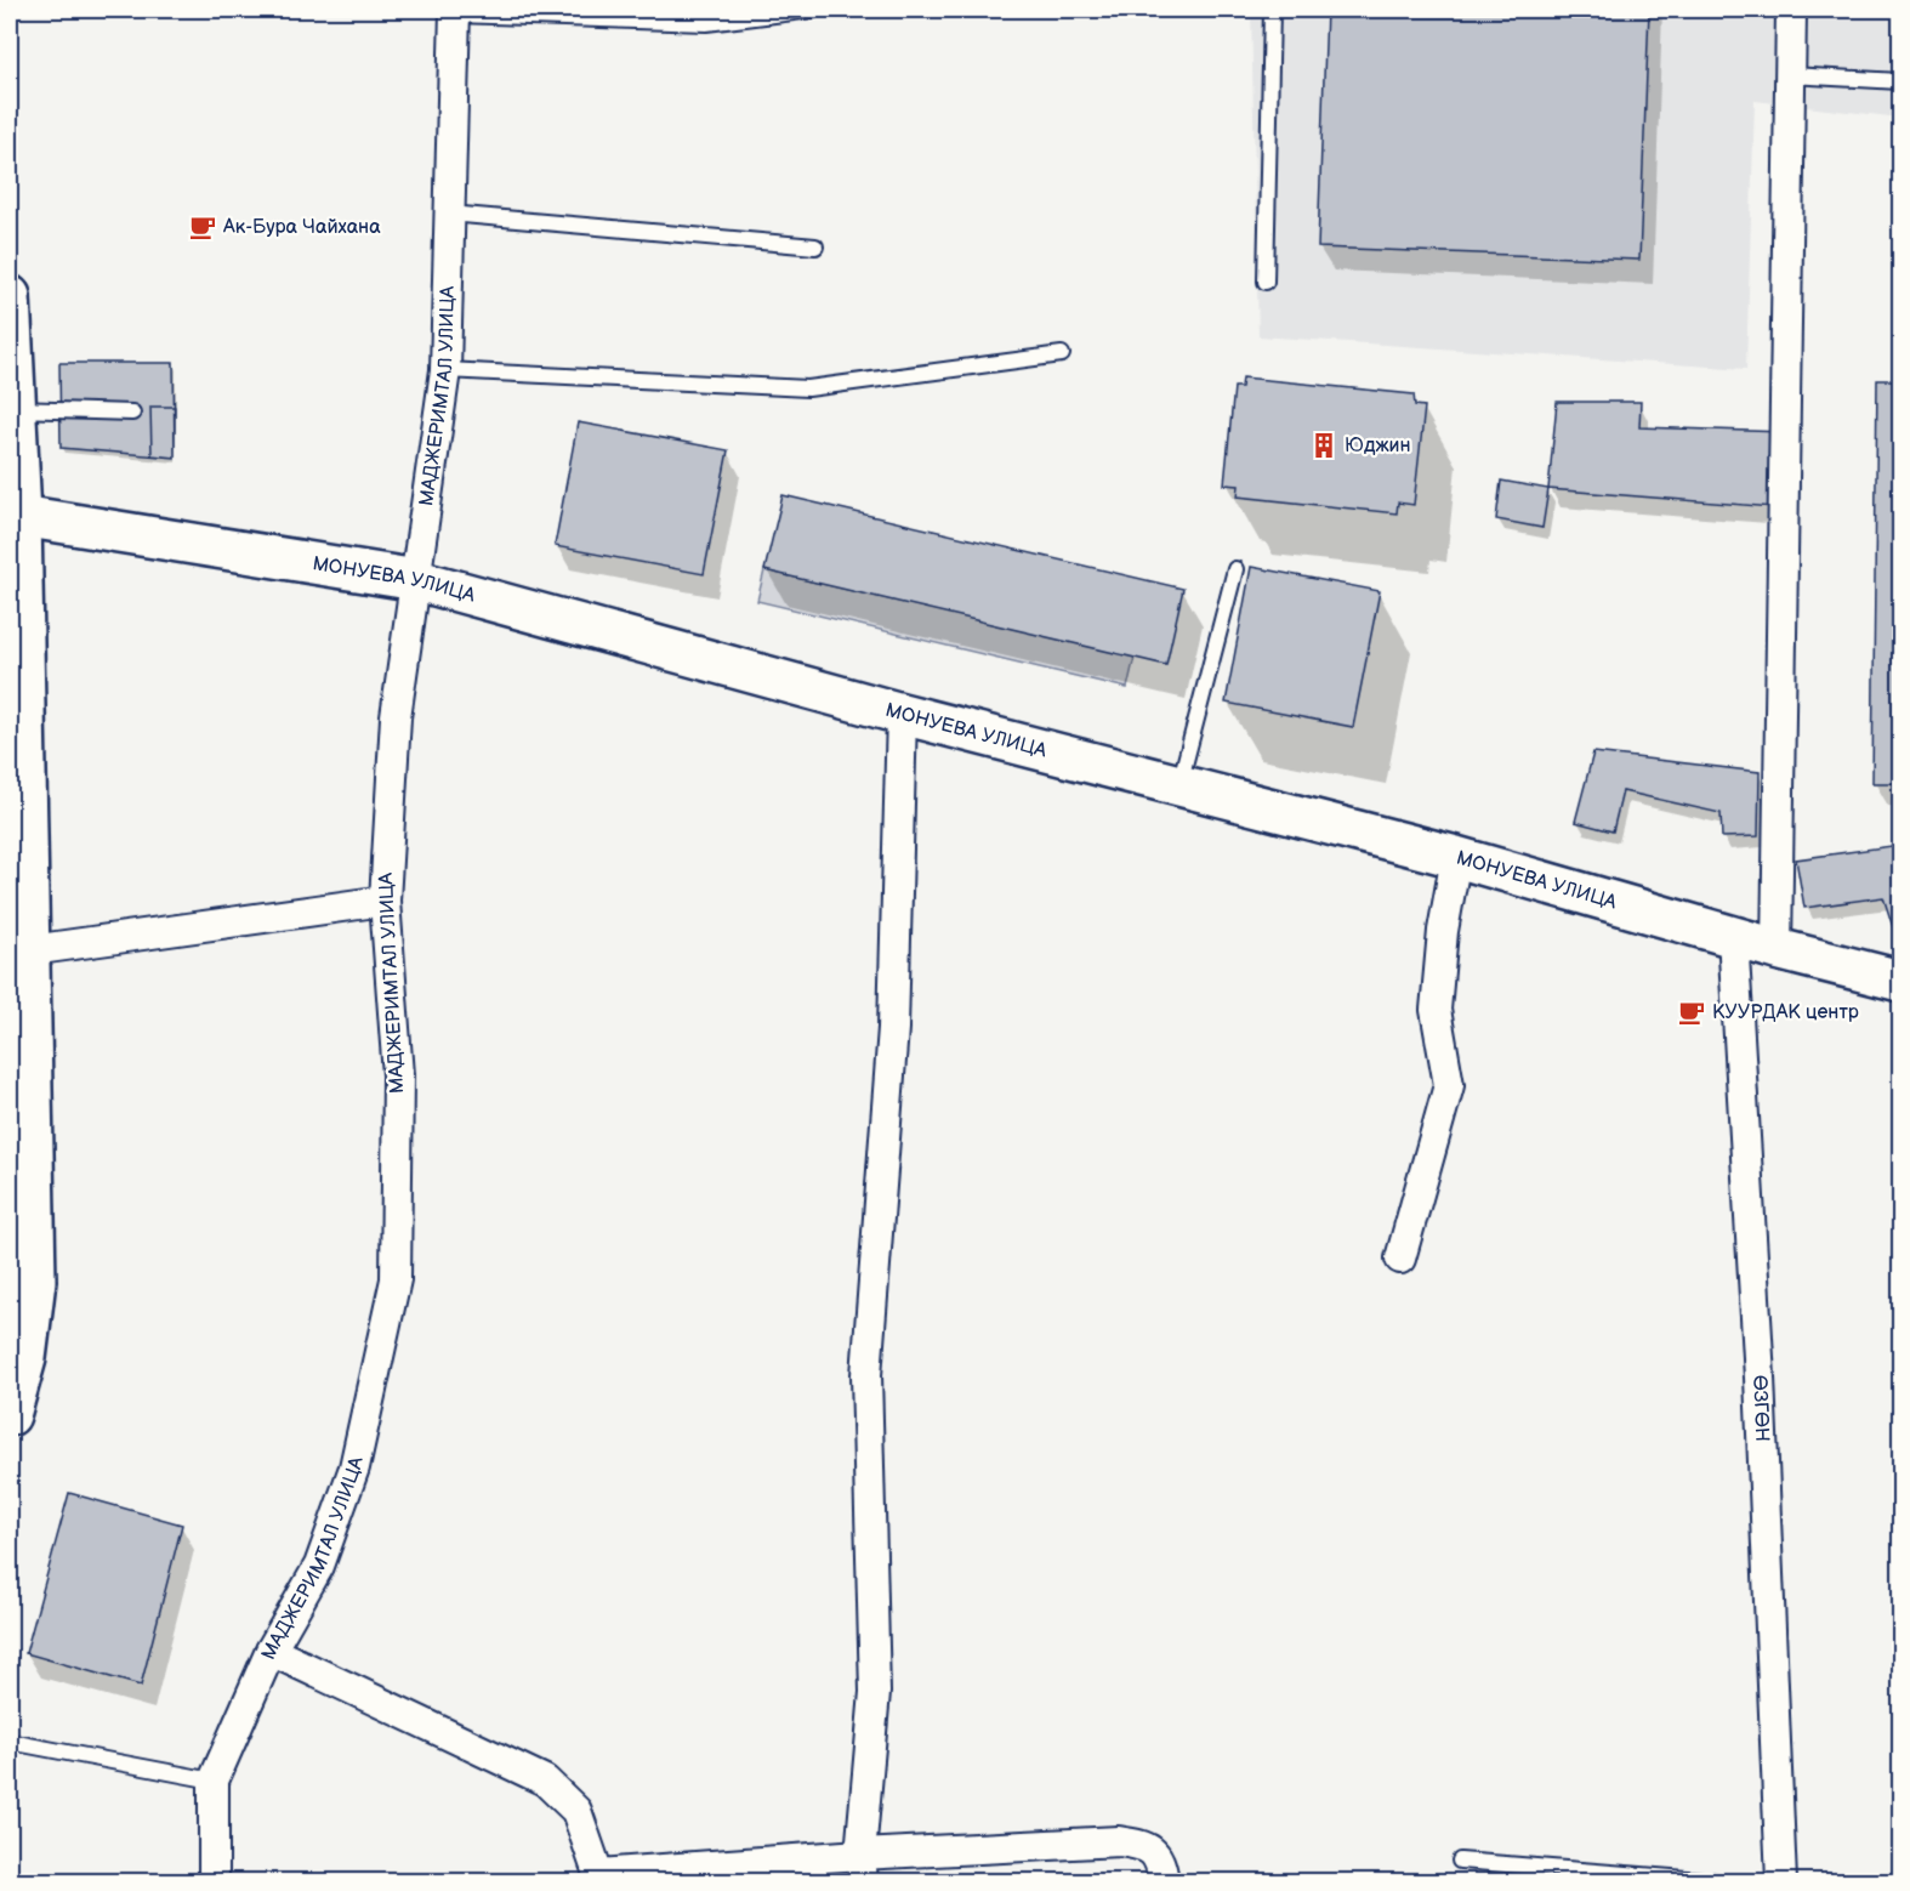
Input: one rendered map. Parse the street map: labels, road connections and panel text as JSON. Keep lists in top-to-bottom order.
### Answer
{
  "streets": {
    "main road": ["МОНУЕВА УЛИЦА"],
    "street": ["МАДЖЕРИМТАЛ УЛИЦА", "ӨЗГӨН"]
  },
  "crossings": [
    ["МАДЖЕРИМТАЛ УЛИЦА", "МОНУЕВА УЛИЦА"],
    ["МОНУЕВА УЛИЦА", "ӨЗГӨН"]
  ],
  "places": {
    "cafe": ["Ак-Бура Чайхана", "КУУРДАК центр"],
    "building": ["Юджин"]
  }
}
